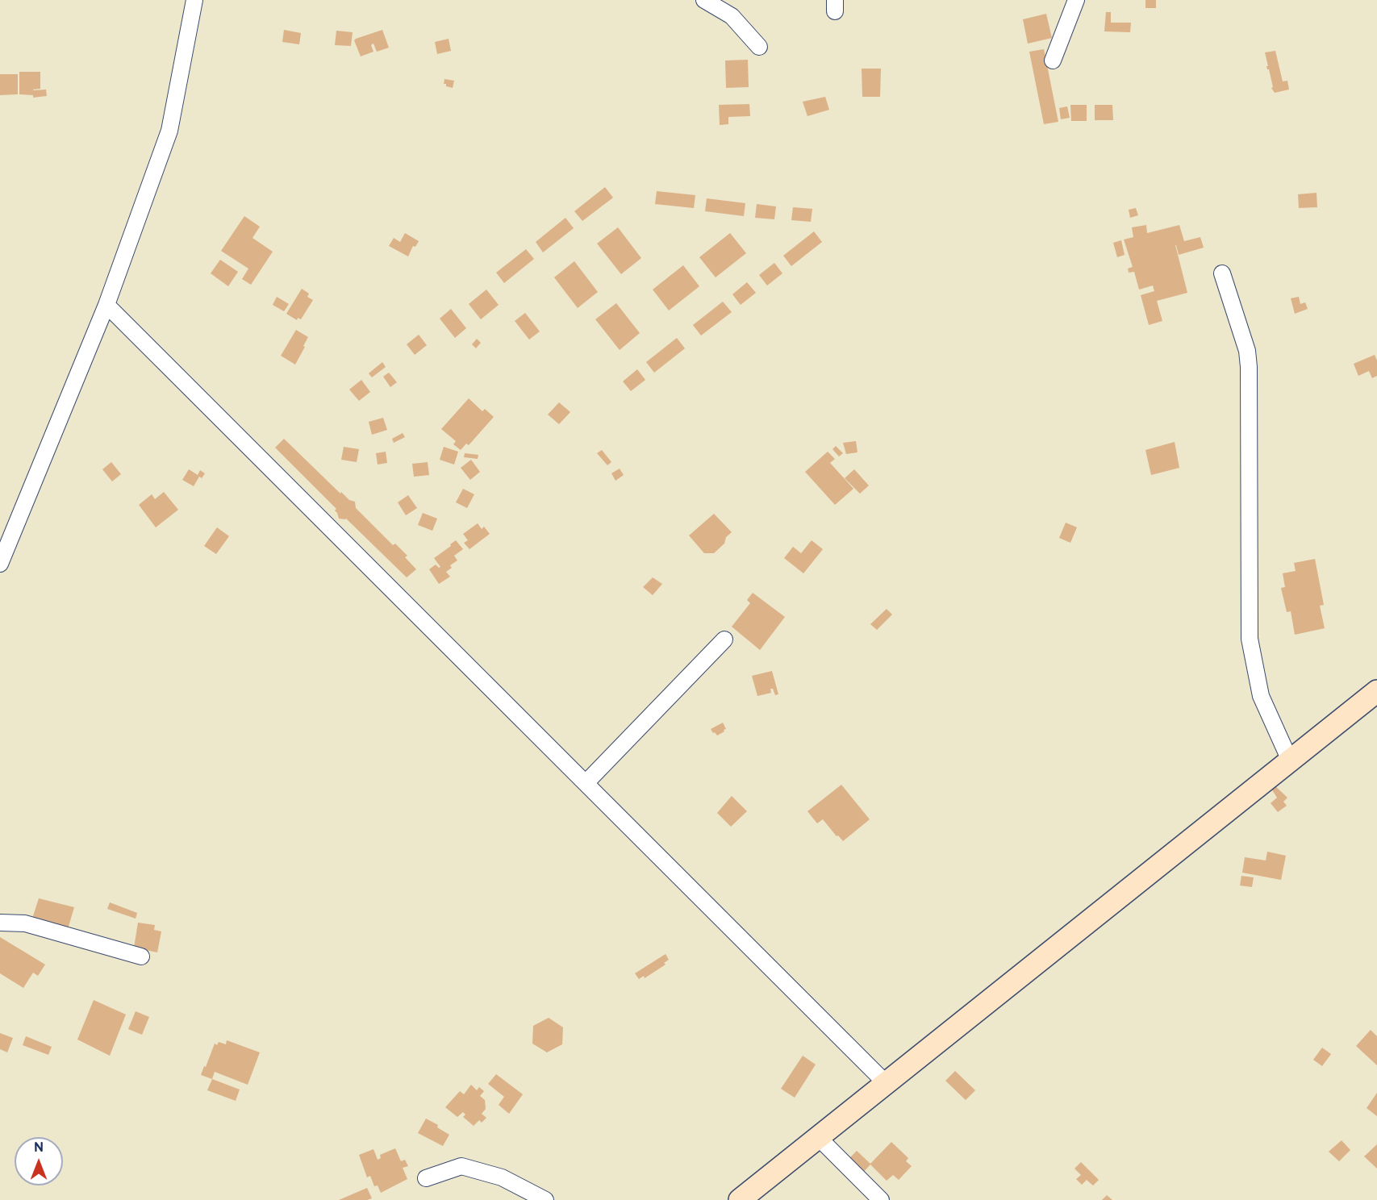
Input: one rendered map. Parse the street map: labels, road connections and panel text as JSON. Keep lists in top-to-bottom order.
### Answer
{
  "north": "top"
}
